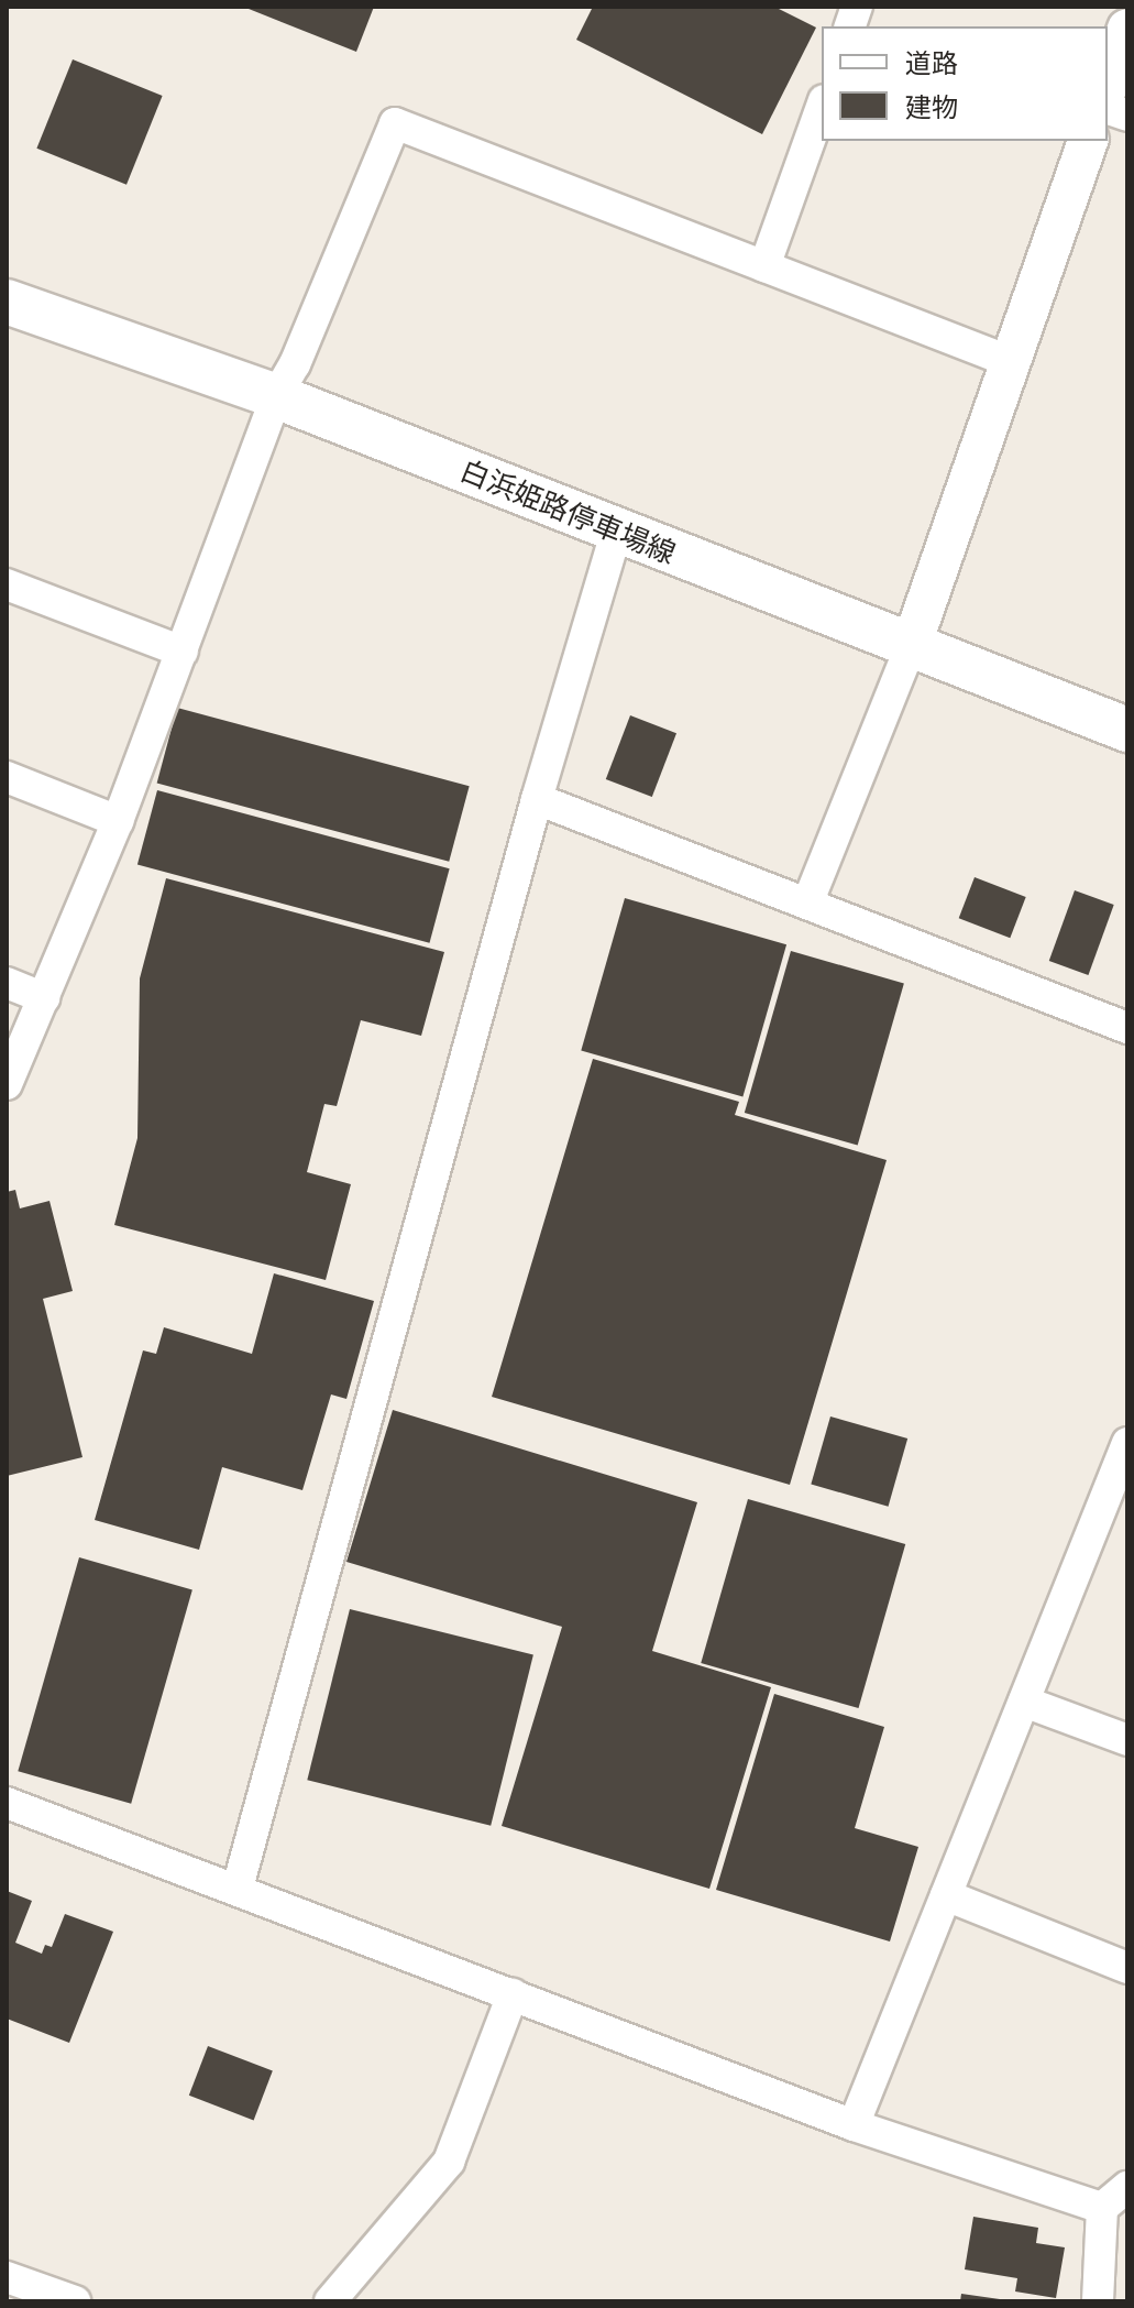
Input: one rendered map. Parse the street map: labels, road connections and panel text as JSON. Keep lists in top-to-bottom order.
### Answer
{
  "streets": {
    "main road": ["白浜姫路停車場線"]
  },
  "legend": ["道路", "建物"]
}
